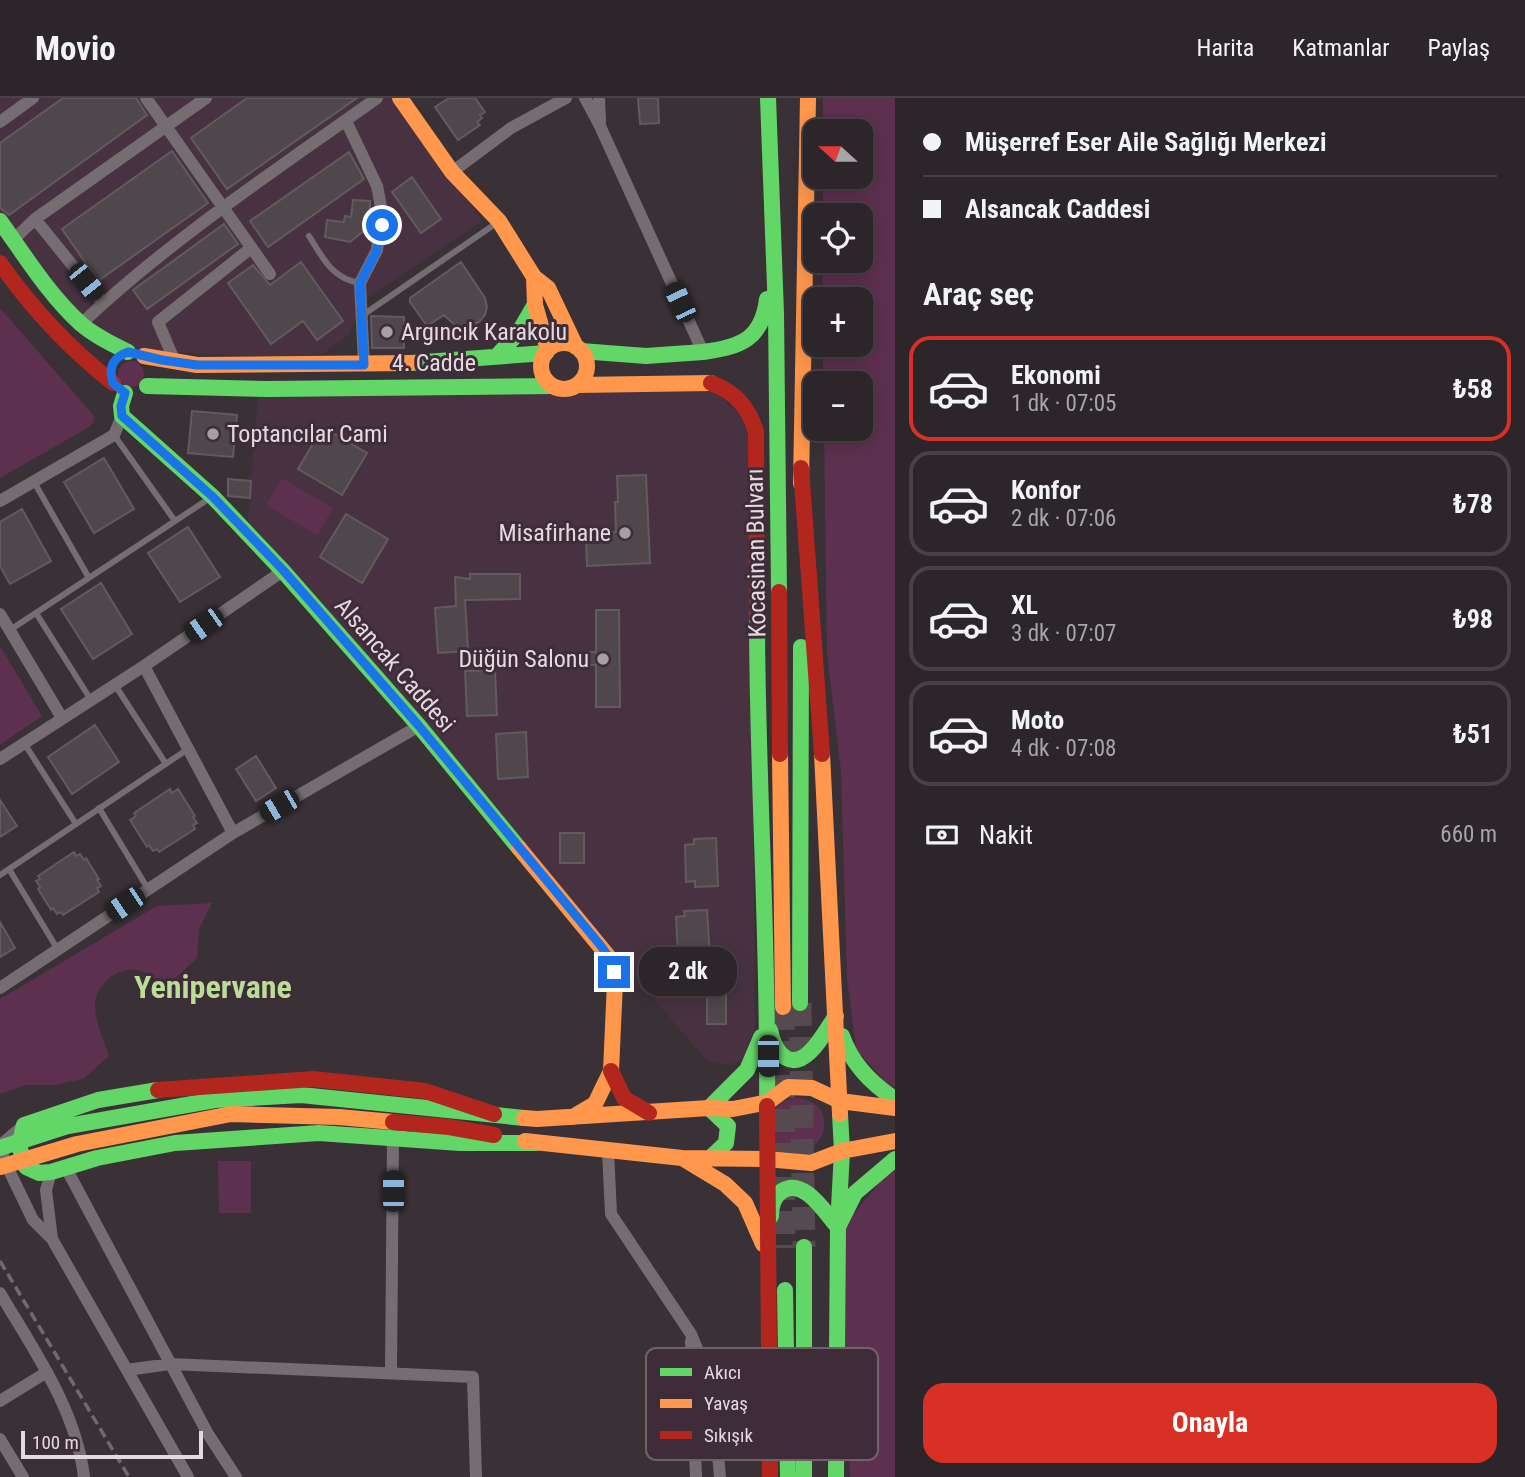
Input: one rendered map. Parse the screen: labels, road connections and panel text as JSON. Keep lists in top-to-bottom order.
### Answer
{
  "streets": {
    "main road": ["4. Cadde", "Kocasinan Bulvarı", "Alsancak Caddesi"]
  },
  "districts": ["Yenipervane"],
  "places": [
    "Argıncık Karakolu",
    "Toptancılar Cami",
    "Misafirhane",
    "Düğün Salonu"
  ],
  "legend": ["Akıcı", "Yavaş", "Sıkışık"],
  "scale_bar": "100 m",
  "north": "left",
  "page": {
    "header": "Movio",
    "nav": ["Harita", "Katmanlar", "Paylaş"],
    "banner": ["Müşerref Eser Aile Sağlığı Merkezi", "Alsancak Caddesi"],
    "map_buttons": ["+", "−"],
    "heading": "Araç seç",
    "list": [
      {
        "name": "Ekonomi",
        "note": "1 dk · 07:05",
        "value": "₺58"
      },
      {
        "name": "Konfor",
        "note": "2 dk · 07:06",
        "value": "₺78"
      },
      {
        "name": "XL",
        "note": "3 dk · 07:07",
        "value": "₺98"
      },
      {
        "name": "Moto",
        "note": "4 dk · 07:08",
        "value": "₺51"
      }
    ],
    "pay": ["Nakit", "660 m"],
    "bubble": "2 dk",
    "buttons": "Onayla",
    "scale": "100 m"
  }
}
